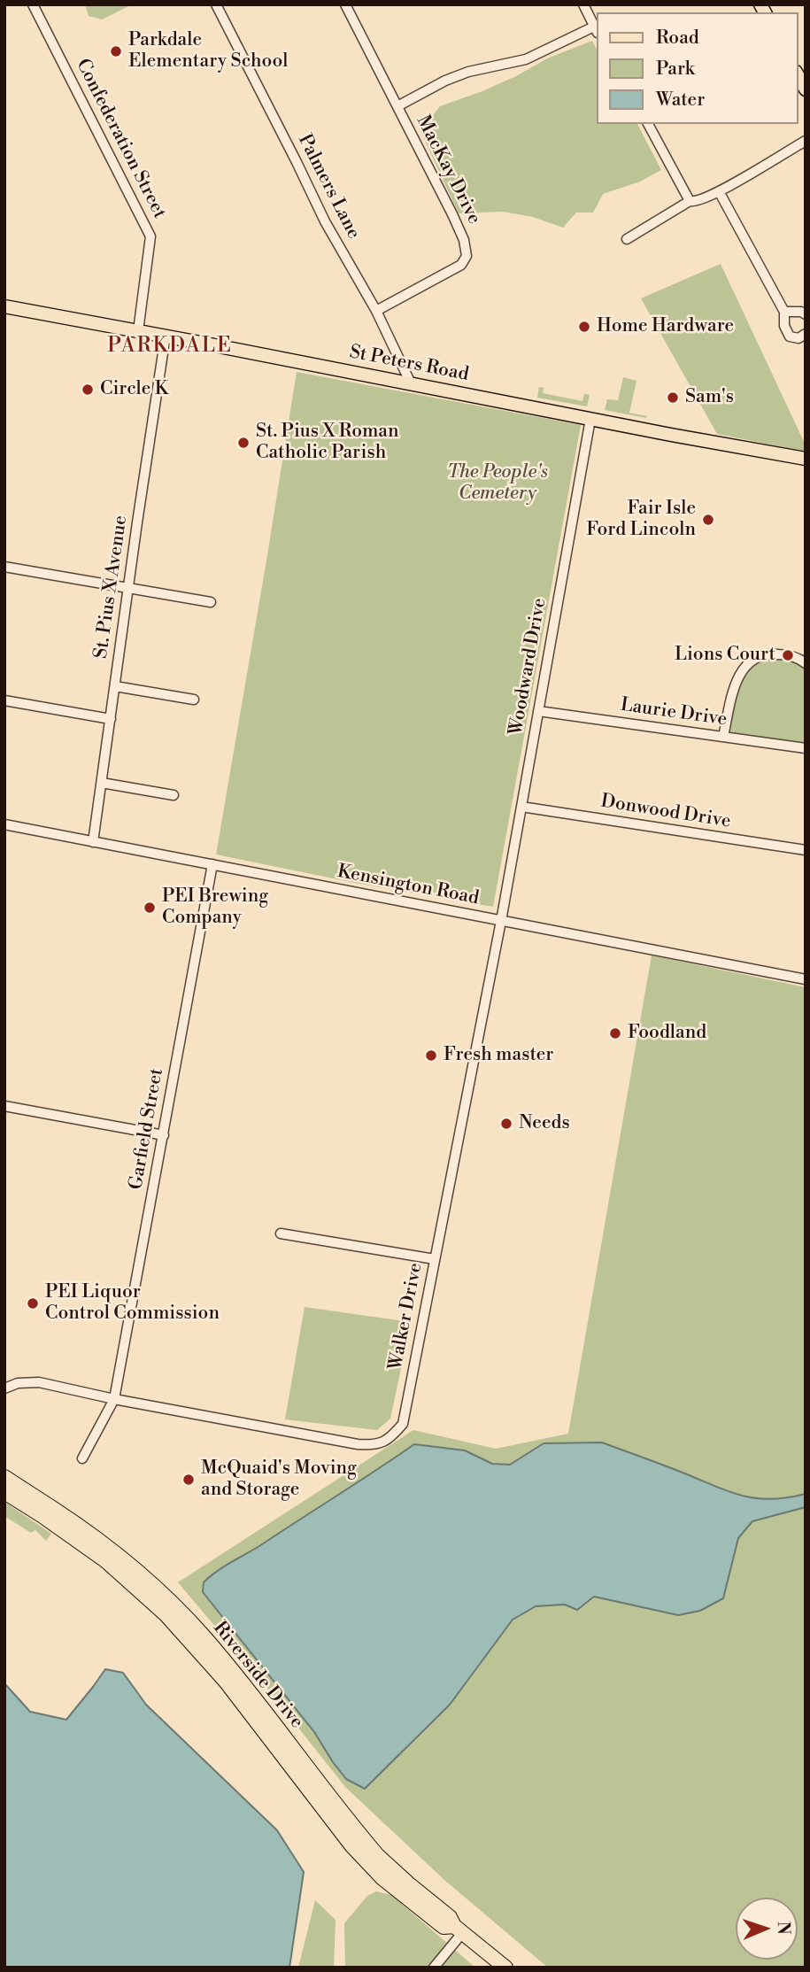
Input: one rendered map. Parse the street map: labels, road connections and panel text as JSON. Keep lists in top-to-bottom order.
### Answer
{
  "streets": {
    "highway": ["Riverside Drive"],
    "main road": ["St Peters Road"],
    "street": [
      "Confederation Street",
      "MacKay Drive",
      "Palmers Lane",
      "St. Pius X Avenue",
      "Woodward Drive",
      "Laurie Drive",
      "Donwood Drive",
      "Kensington Road",
      "Garfield Street",
      "Walker Drive"
    ]
  },
  "crossings": [
    ["Confederation Street", "St Peters Road"],
    ["MacKay Drive", "Palmers Lane"],
    ["Palmers Lane", "St Peters Road"],
    ["St Peters Road", "St. Pius X Avenue"],
    ["St Peters Road", "Woodward Drive"],
    ["St. Pius X Avenue", "Kensington Road"],
    ["Woodward Drive", "Laurie Drive"],
    ["Woodward Drive", "Donwood Drive"],
    ["Woodward Drive", "Kensington Road"],
    ["Woodward Drive", "Walker Drive"],
    ["Kensington Road", "Garfield Street"],
    ["Kensington Road", "Walker Drive"],
    ["Garfield Street", "Walker Drive"]
  ],
  "districts": ["PARKDALE"],
  "parks": ["The People's Cemetery"],
  "places": [
    "Parkdale Elementary School",
    "Home Hardware",
    "Circle K",
    "Sam's",
    "St. Pius X Roman Catholic Parish",
    "Fair Isle Ford Lincoln",
    "Lions Court",
    "PEI Brewing Company",
    "Foodland",
    "Fresh master",
    "Needs",
    "PEI Liquor Control Commission",
    "McQuaid's Moving and Storage"
  ],
  "legend": ["Road", "Park", "Water"],
  "north": "right"
}
